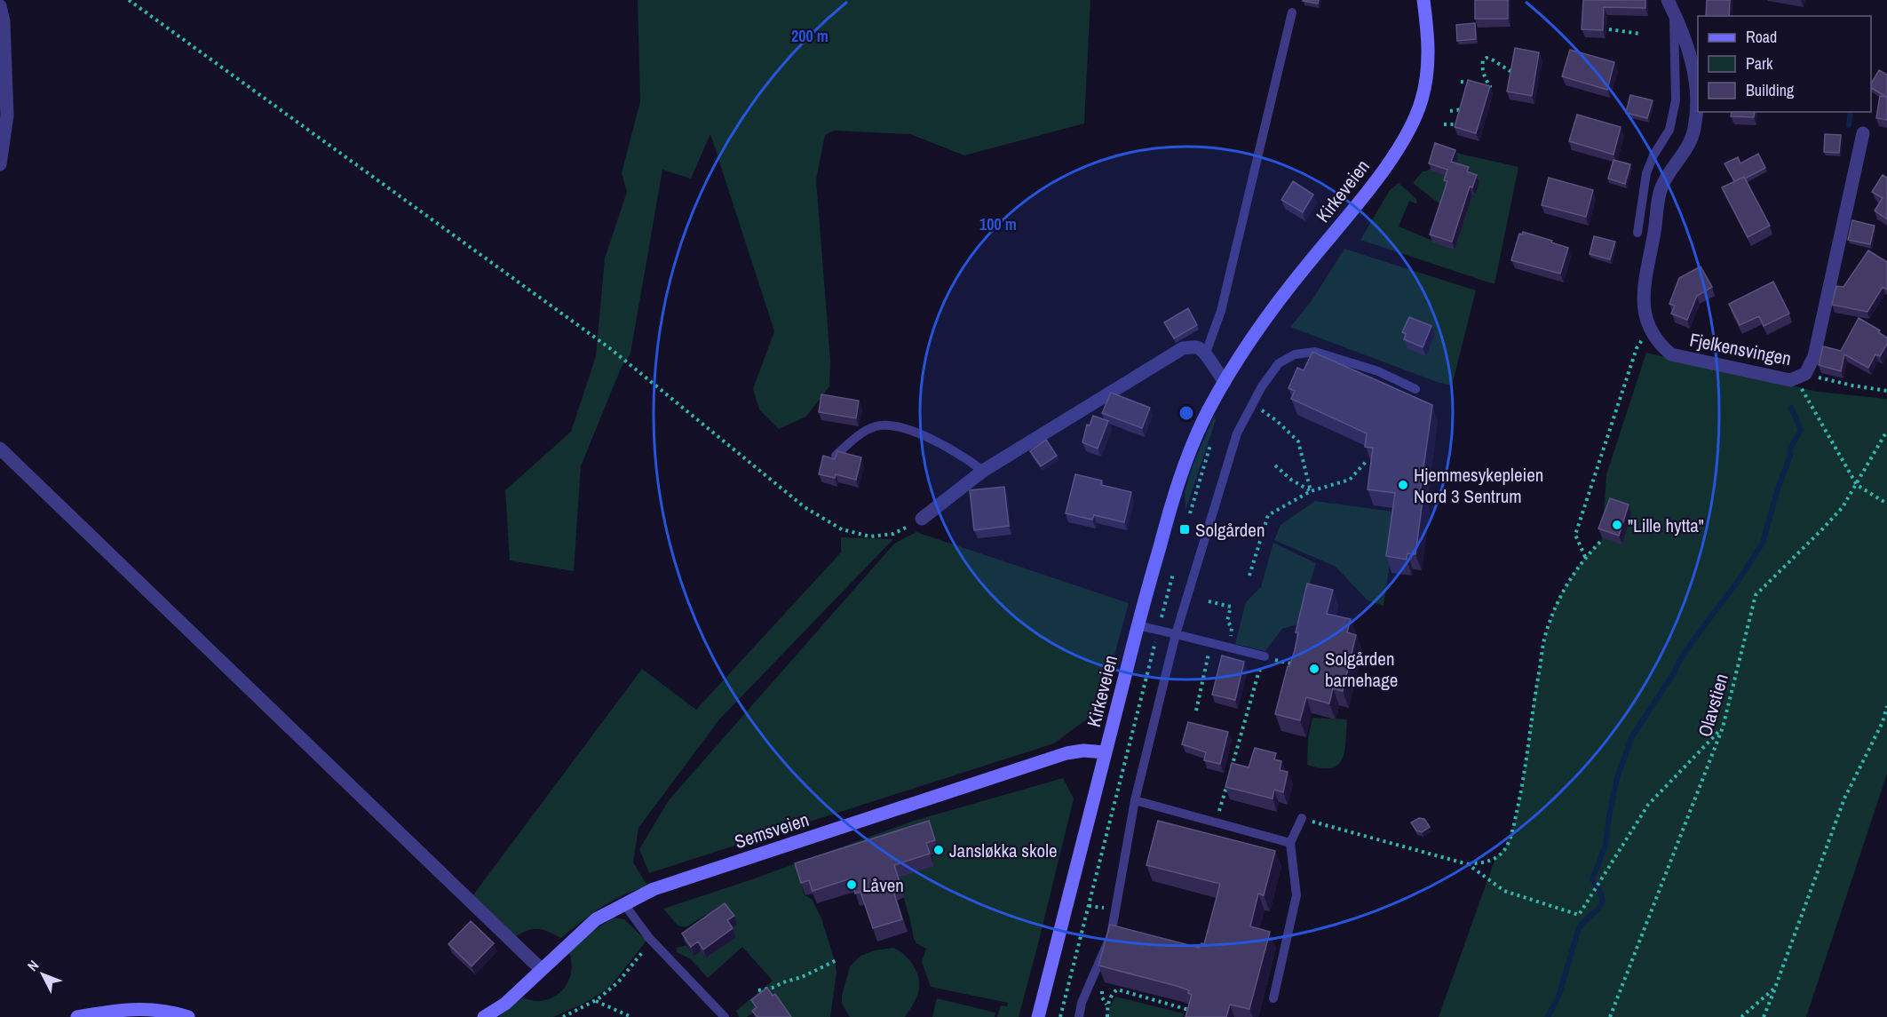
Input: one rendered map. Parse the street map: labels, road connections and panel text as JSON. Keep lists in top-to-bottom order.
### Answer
{
  "streets": {
    "main road": ["Kirkeveien", "Semsveien"],
    "street": ["Fjelkensvingen"],
    "path": ["Olavstien"]
  },
  "crossings": [
    ["Kirkeveien", "Semsveien"]
  ],
  "places": {
    "other": [
      "Hjemmesykepleien Nord 3 Sentrum",
      "\"Lille hytta\"",
      "Solgården barnehage",
      "Jansløkka skole",
      "Låven"
    ],
    "transit": ["Solgården"]
  },
  "legend": ["Road", "Park", "Building"],
  "north": "top left",
  "rings": ["200 m", "100 m"]
}
